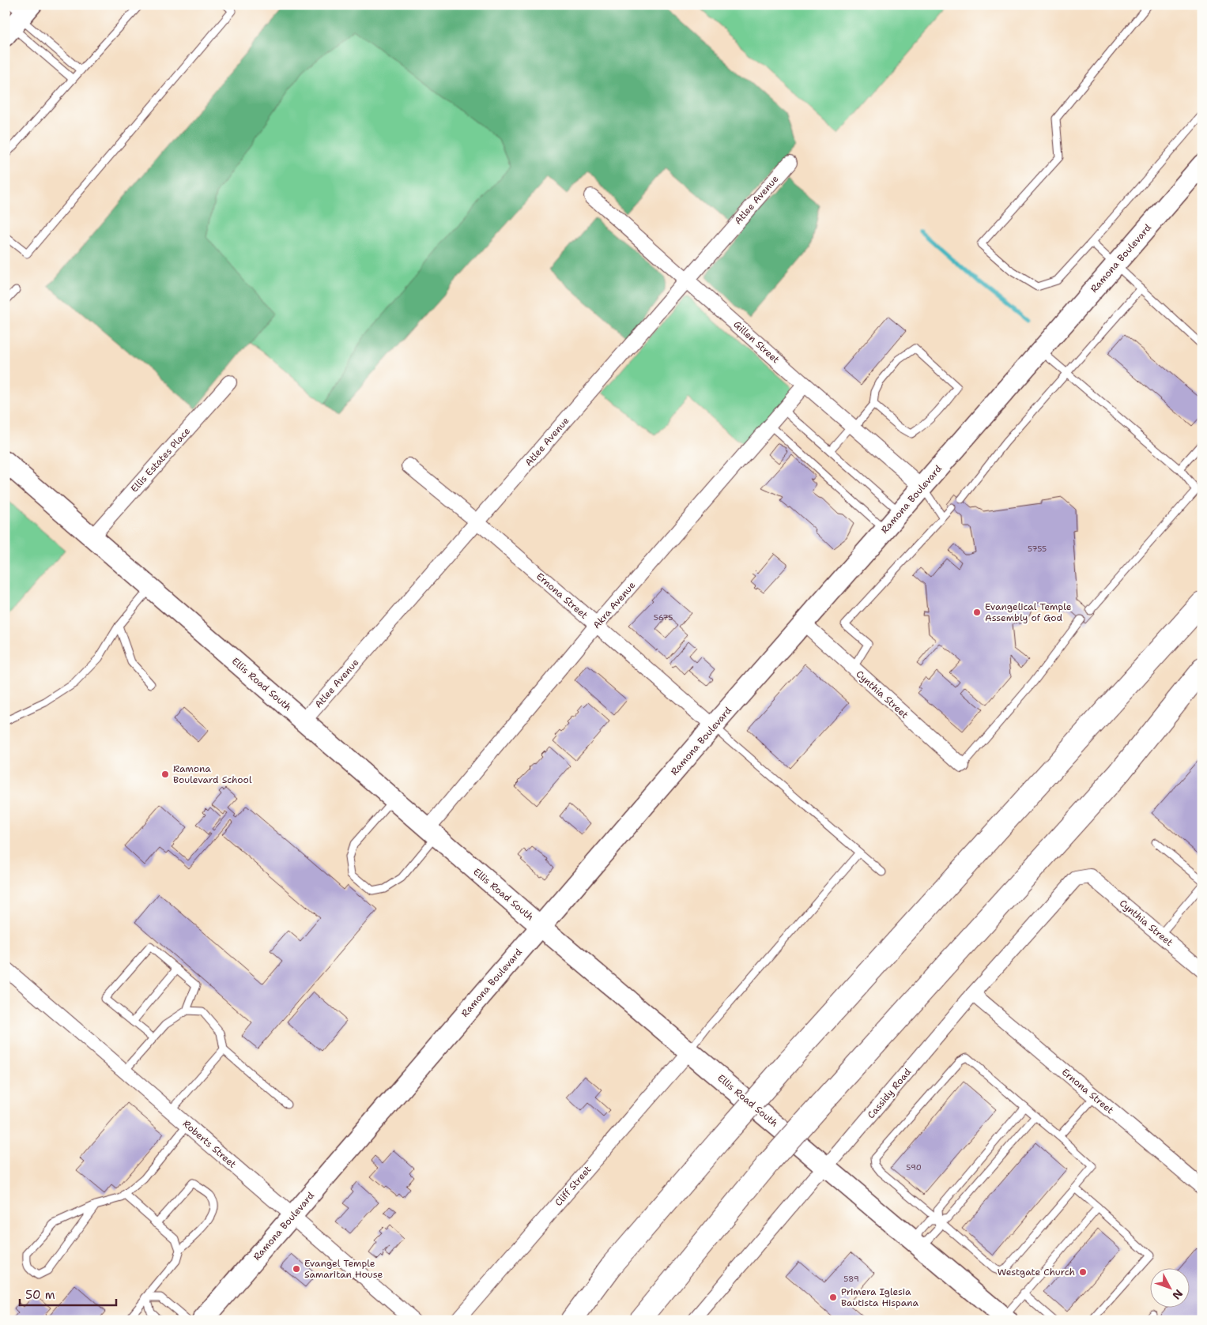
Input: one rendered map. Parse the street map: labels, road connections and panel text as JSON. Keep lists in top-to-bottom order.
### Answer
{
  "streets": {
    "street": [
      "Atlee Avenue",
      "Ramona Boulevard",
      "Gillen Street",
      "Ellis Estates Place",
      "Ernona Street",
      "Akra Avenue",
      "Ellis Road South",
      "Cynthia Street",
      "Cassidy Road",
      "Roberts Street",
      "Cliff Street"
    ]
  },
  "crossings": [
    ["Atlee Avenue", "Gillen Street"],
    ["Atlee Avenue", "Ernona Street"],
    ["Atlee Avenue", "Ellis Road South"],
    ["Ramona Boulevard", "Gillen Street"],
    ["Ramona Boulevard", "Ernona Street"],
    ["Ramona Boulevard", "Ellis Road South"],
    ["Ramona Boulevard", "Cynthia Street"],
    ["Ramona Boulevard", "Roberts Street"],
    ["Gillen Street", "Akra Avenue"],
    ["Ellis Estates Place", "Ellis Road South"],
    ["Ernona Street", "Akra Avenue"],
    ["Ernona Street", "Cassidy Road"],
    ["Akra Avenue", "Ellis Road South"],
    ["Ellis Road South", "Cassidy Road"],
    ["Ellis Road South", "Cliff Street"],
    ["Cynthia Street", "Cassidy Road"]
  ],
  "places": [
    "Evangelical Temple Assembly of God",
    "Ramona Boulevard School",
    "Evangel Temple Samaritan House",
    "Westgate Church",
    "Primera Iglesia Bautista Hispana"
  ],
  "house_numbers": [
    "5755",
    "5675",
    "590",
    "589"
  ],
  "scale_bar": "50 m",
  "north": "bottom right"
}
